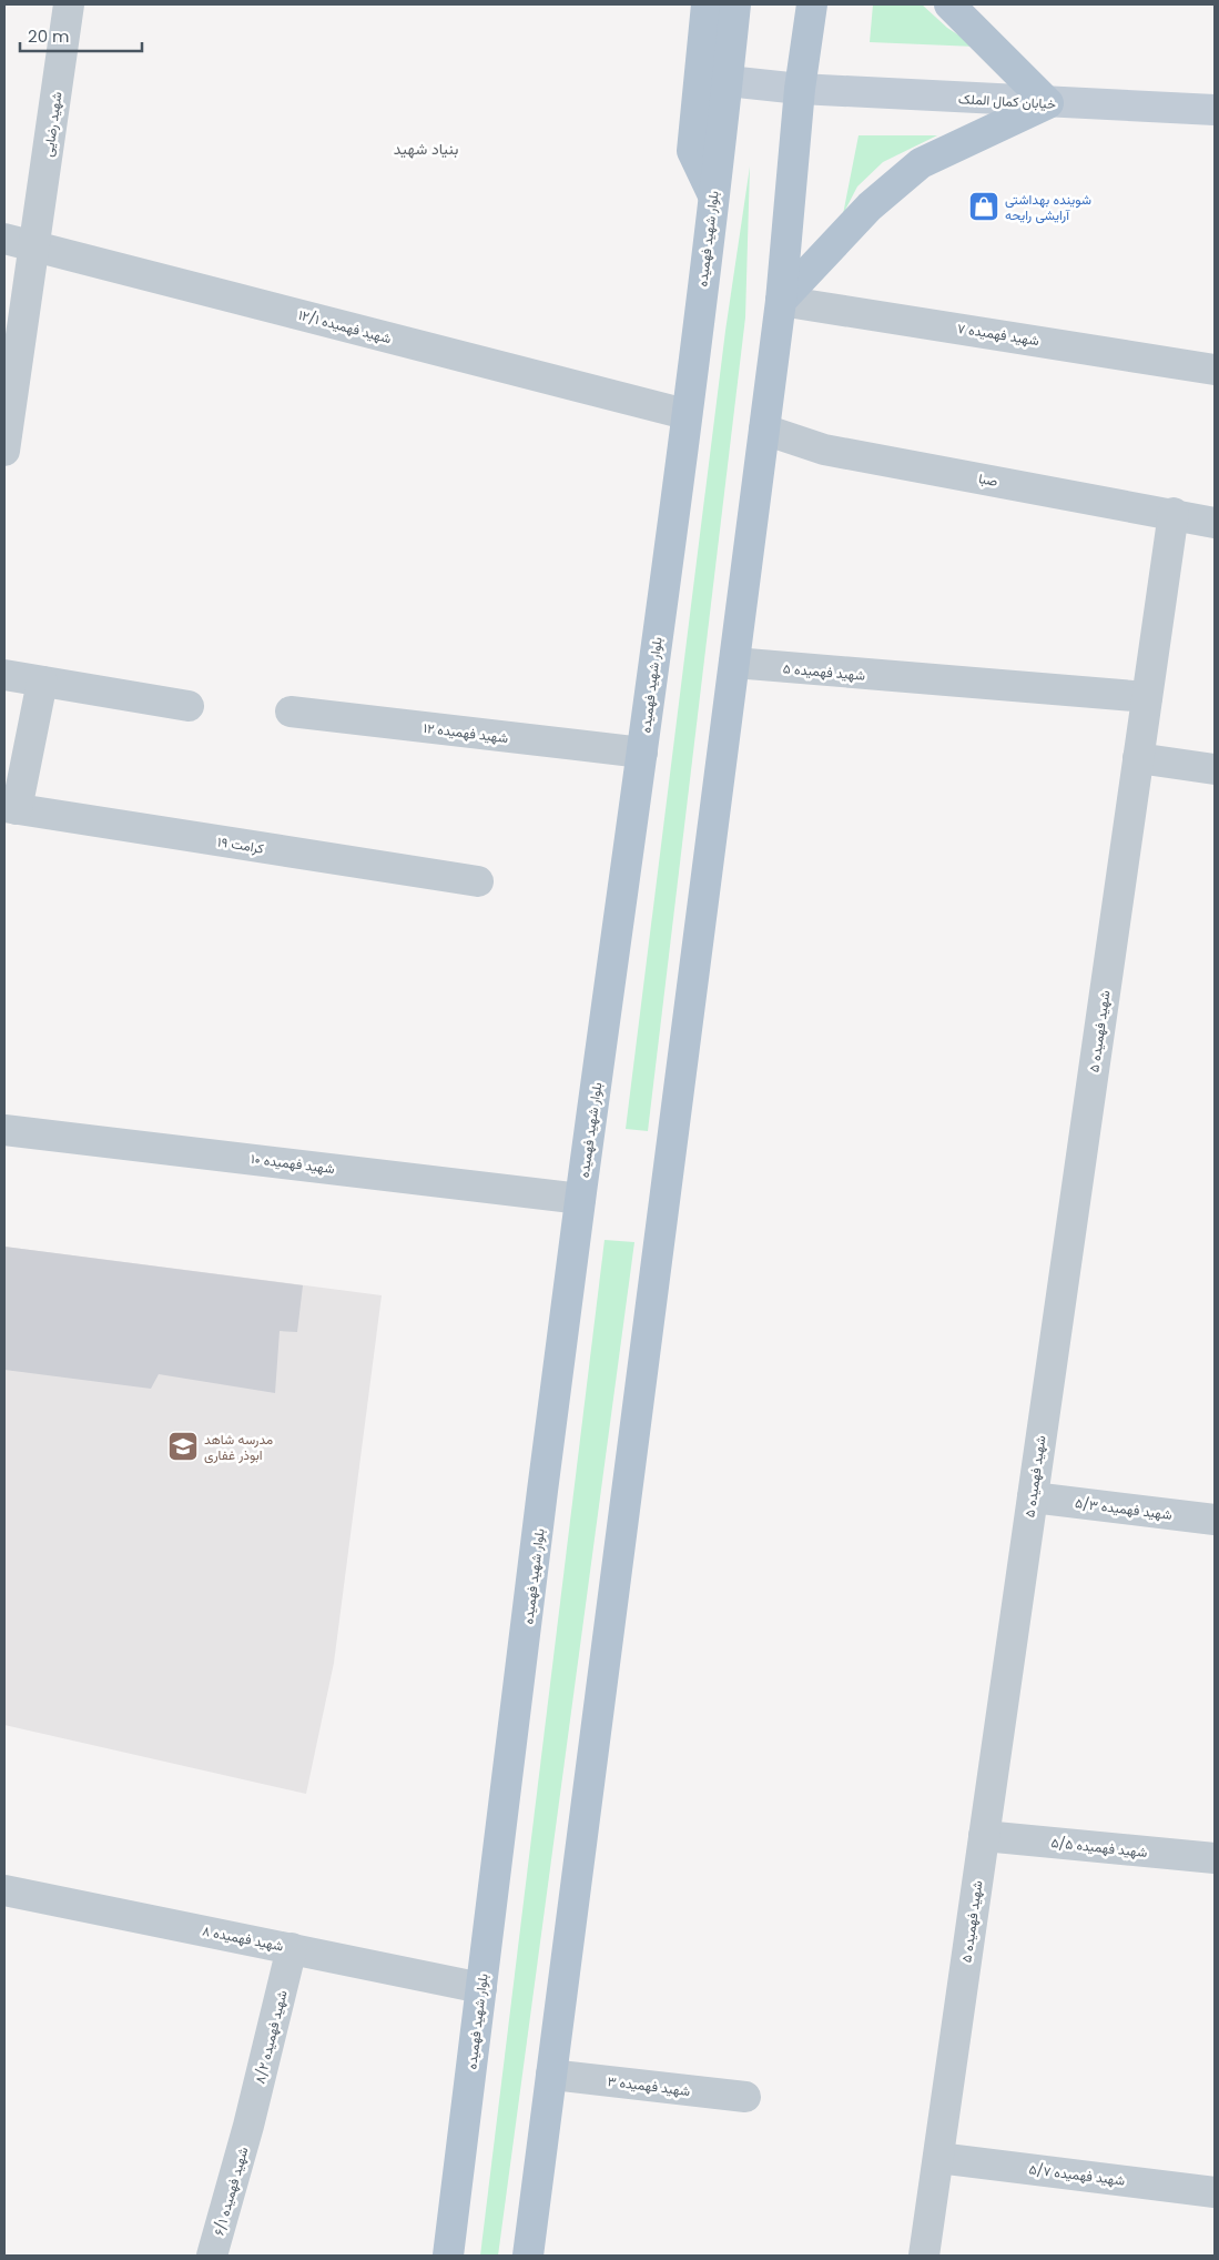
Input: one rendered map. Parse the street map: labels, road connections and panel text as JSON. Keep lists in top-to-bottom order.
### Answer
{
  "streets": {
    "main road": ["خیابان کمال الملک", "بلوار شهید فهمیده"],
    "street": [
      "شهید رضایی",
      "شهید فهمیده ۱۲/۱",
      "شهید فهمیده ۷",
      "صبا",
      "شهید فهمیده ۵",
      "شهید فهمیده ۱۲",
      "کرامت ۱۹",
      "شهید فهمیده ۱۰",
      "شهید فهمیده ۵/۳",
      "شهید فهمیده ۵/۵",
      "شهید فهمیده ۸",
      "شهید فهمیده ۸/۲",
      "شهید فهمیده ۳",
      "شهید فهمیده ۵/۷",
      "شهید فهمیده ۶/۱"
    ]
  },
  "crossings": [
    ["خیابان کمال الملک", "بلوار شهید فهمیده"],
    ["شهید رضایی", "شهید فهمیده ۱۲/۱"],
    ["بلوار شهید فهمیده", "شهید فهمیده ۱۲/۱"],
    ["بلوار شهید فهمیده", "شهید فهمیده ۱۲"],
    ["بلوار شهید فهمیده", "شهید فهمیده ۱۰"],
    ["بلوار شهید فهمیده", "شهید فهمیده ۸"],
    ["صبا", "شهید فهمیده ۵"],
    ["شهید فهمیده ۵", "شهید فهمیده ۵/۳"],
    ["شهید فهمیده ۵", "شهید فهمیده ۵/۵"],
    ["شهید فهمیده ۵", "شهید فهمیده ۵/۷"],
    ["شهید فهمیده ۸", "شهید فهمیده ۸/۲"],
    ["شهید فهمیده ۸/۲", "شهید فهمیده ۶/۱"]
  ],
  "districts": ["بنیاد شهید"],
  "places": {
    "shop": ["شوینده بهداشتی آرایشی رایحه"],
    "school or university": ["مدرسه شاهد ابوذر غفاری"]
  },
  "scale_bar": "20 m"
}
